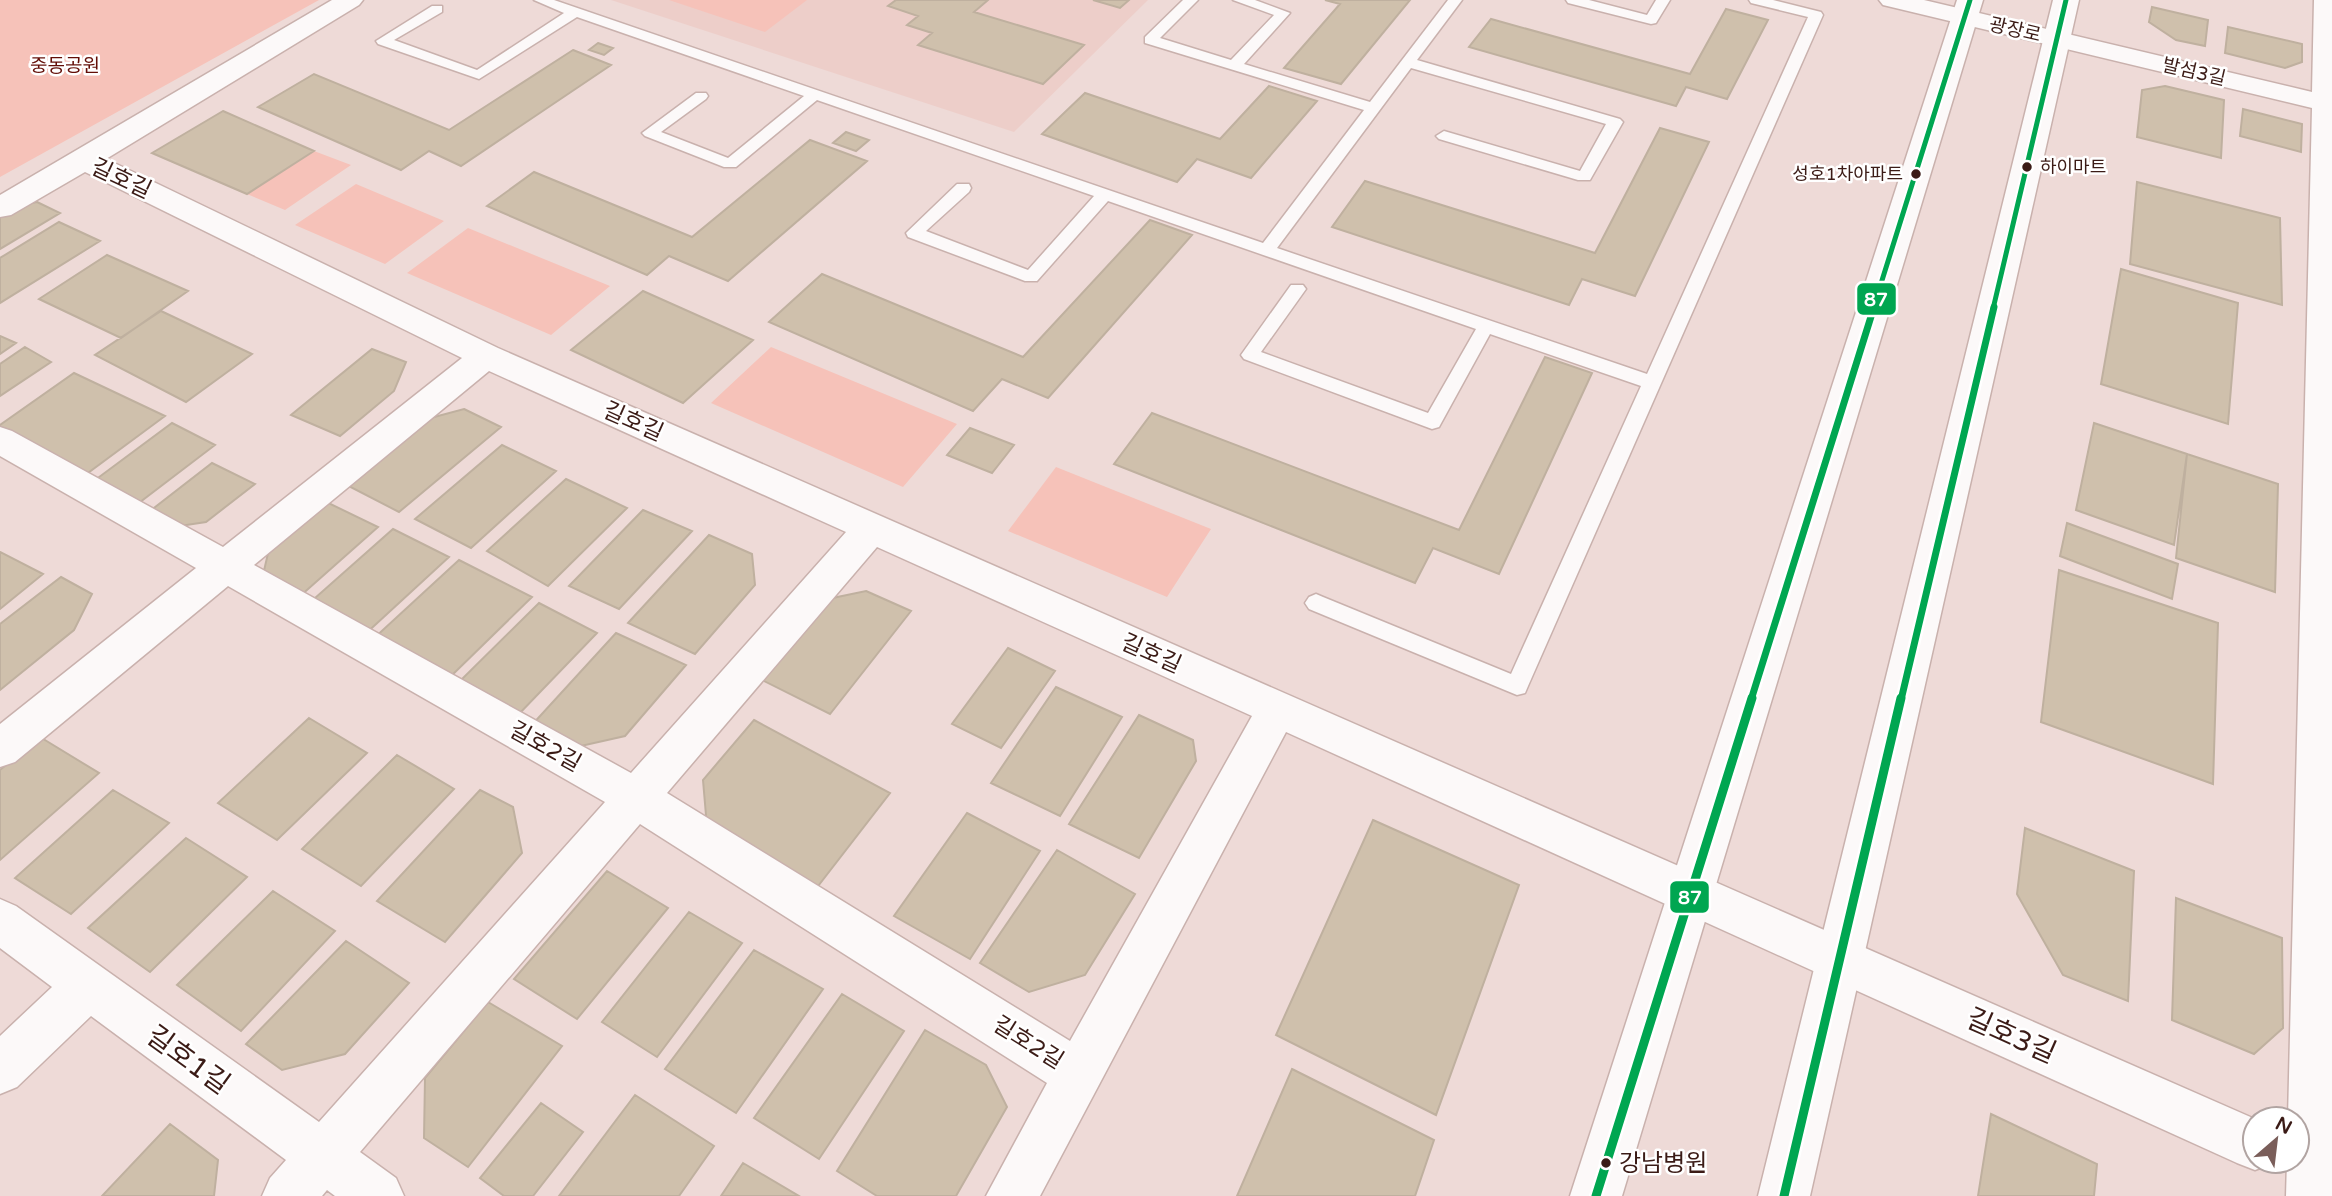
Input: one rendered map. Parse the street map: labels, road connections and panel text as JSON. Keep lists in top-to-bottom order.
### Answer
{
  "streets": {
    "street": [
      "광장로",
      "발섬3길",
      "길호길",
      "길호2길",
      "길호3길",
      "길호1길"
    ]
  },
  "crossings": [
    ["광장로", "발섬3길"],
    ["길호길", "길호3길"]
  ],
  "parks": ["중동공원"],
  "places": ["하이마트", "성호1차아파트", "강남병원"],
  "lines": ["transit line 87"],
  "north": "top right"
}
